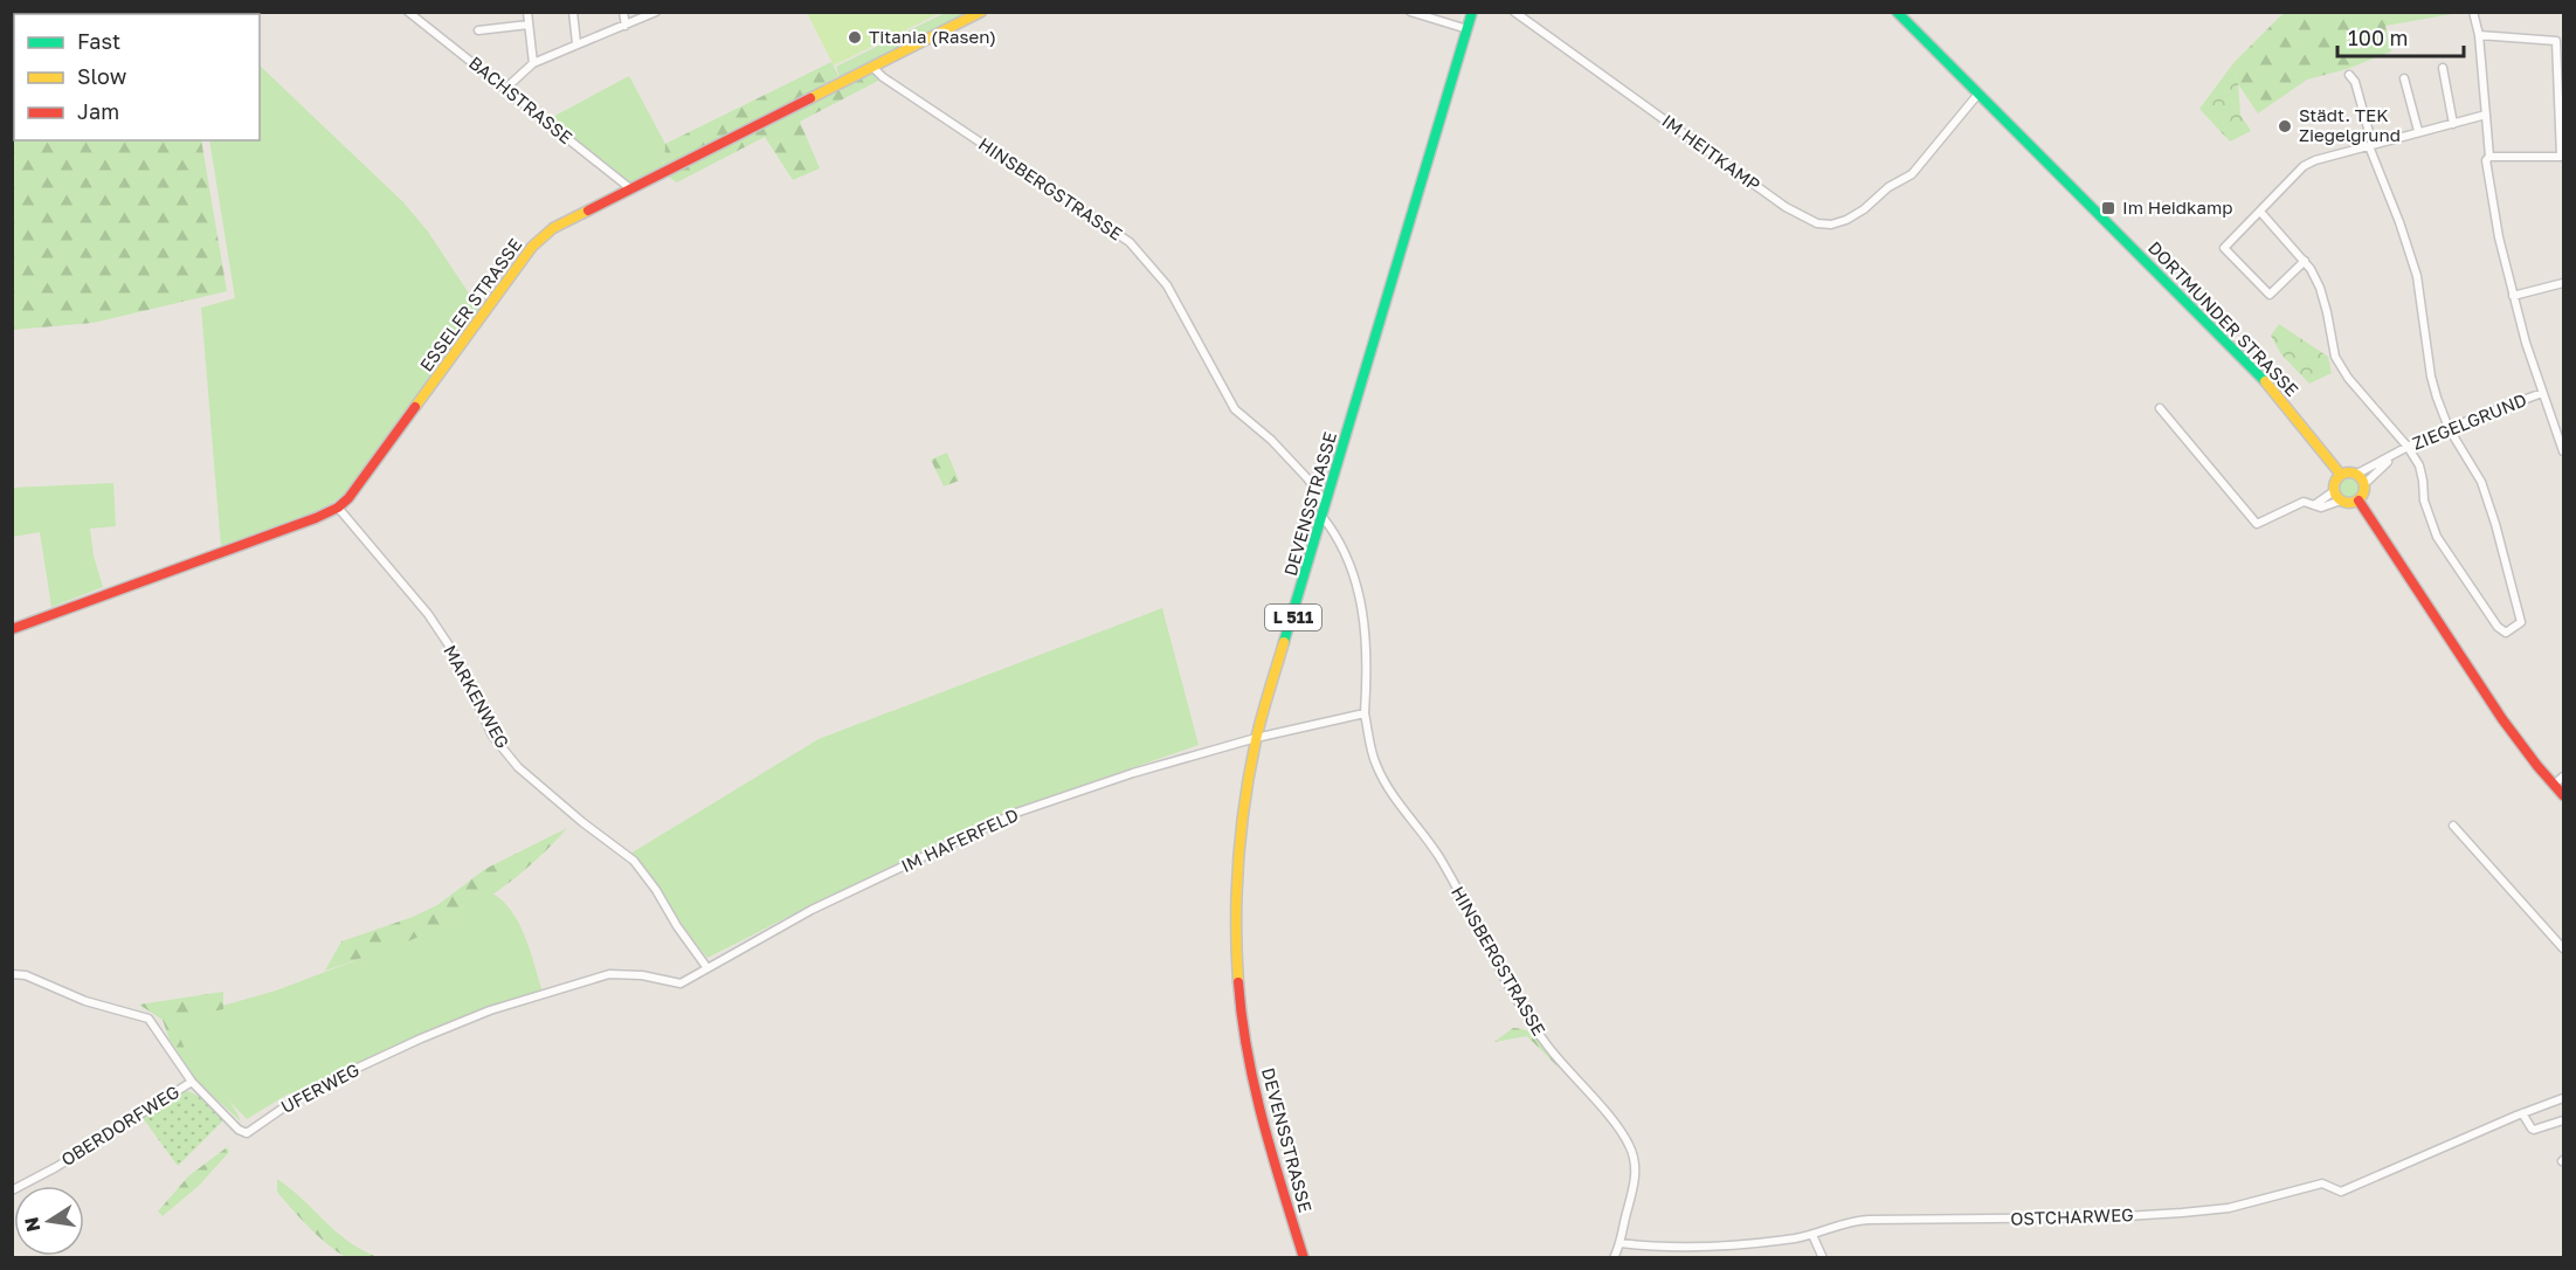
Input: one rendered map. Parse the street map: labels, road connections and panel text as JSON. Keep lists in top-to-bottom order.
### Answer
{
  "streets": {
    "main road": [
      "ESSELER STRASSE",
      "DORTMUNDER STRASSE",
      "DEVENSSTRASSE",
      "L 511"
    ],
    "street": [
      "BACHSTRASSE",
      "IM HEITKAMP",
      "HINSBERGSTRASSE",
      "ZIEGELGRUND",
      "MARKENWEG",
      "IM HAFERFELD",
      "UFERWEG",
      "OBERDORFWEG",
      "OSTCHARWEG"
    ]
  },
  "crossings": [
    ["BACHSTRASSE", "ESSELER STRASSE"],
    ["IM HEITKAMP", "DORTMUNDER STRASSE"],
    ["HINSBERGSTRASSE", "ESSELER STRASSE"],
    ["HINSBERGSTRASSE", "DEVENSSTRASSE"],
    ["HINSBERGSTRASSE", "OSTCHARWEG"],
    ["ESSELER STRASSE", "MARKENWEG"],
    ["DORTMUNDER STRASSE", "ZIEGELGRUND"],
    ["DEVENSSTRASSE", "IM HAFERFELD"],
    ["MARKENWEG", "IM HAFERFELD"],
    ["IM HAFERFELD", "UFERWEG"],
    ["UFERWEG", "OBERDORFWEG"]
  ],
  "places": {
    "other": ["Titania (Rasen)", "Städt. TEK Ziegelgrund"],
    "transit": ["Im Heidkamp"]
  },
  "legend": ["Fast", "Slow", "Jam"],
  "scale_bar": "100 m",
  "north": "left"
}
